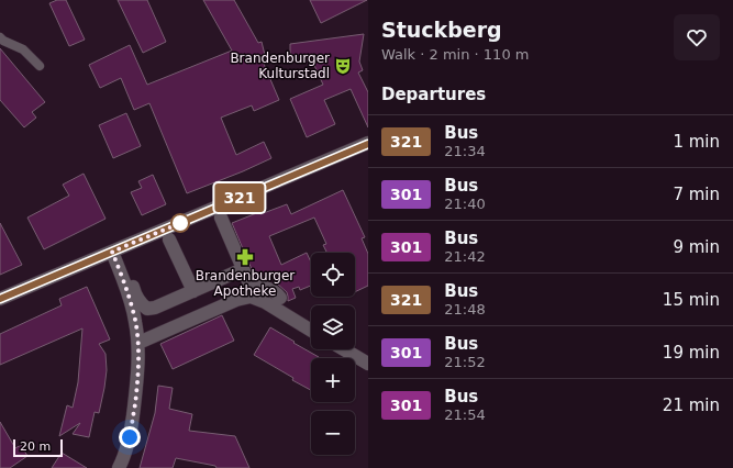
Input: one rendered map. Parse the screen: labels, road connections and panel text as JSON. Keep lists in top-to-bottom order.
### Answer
{
  "places": {
    "theatre": ["Brandenburger Kulturstadl"],
    "pharmacy": ["Brandenburger Apotheke"]
  },
  "lines": ["bus line 321"],
  "scale_bar": "20 m",
  "page": {
    "on_map": "321",
    "heading": [
      ["Stuckberg", "Walk · 2 min · 110 m"],
      "Departures"
    ],
    "list": [
      {
        "mark": "321",
        "name": "Bus",
        "note": "21:34",
        "value": "1 min"
      },
      {
        "mark": "301",
        "name": "Bus",
        "note": "21:40",
        "value": "7 min"
      },
      {
        "mark": "301",
        "name": "Bus",
        "note": "21:42",
        "value": "9 min"
      },
      {
        "mark": "321",
        "name": "Bus",
        "note": "21:48",
        "value": "15 min"
      },
      {
        "mark": "301",
        "name": "Bus",
        "note": "21:52",
        "value": "19 min"
      },
      {
        "mark": "301",
        "name": "Bus",
        "note": "21:54",
        "value": "21 min"
      }
    ],
    "map_buttons": ["+", "−"],
    "scale": "20 m"
  }
}
